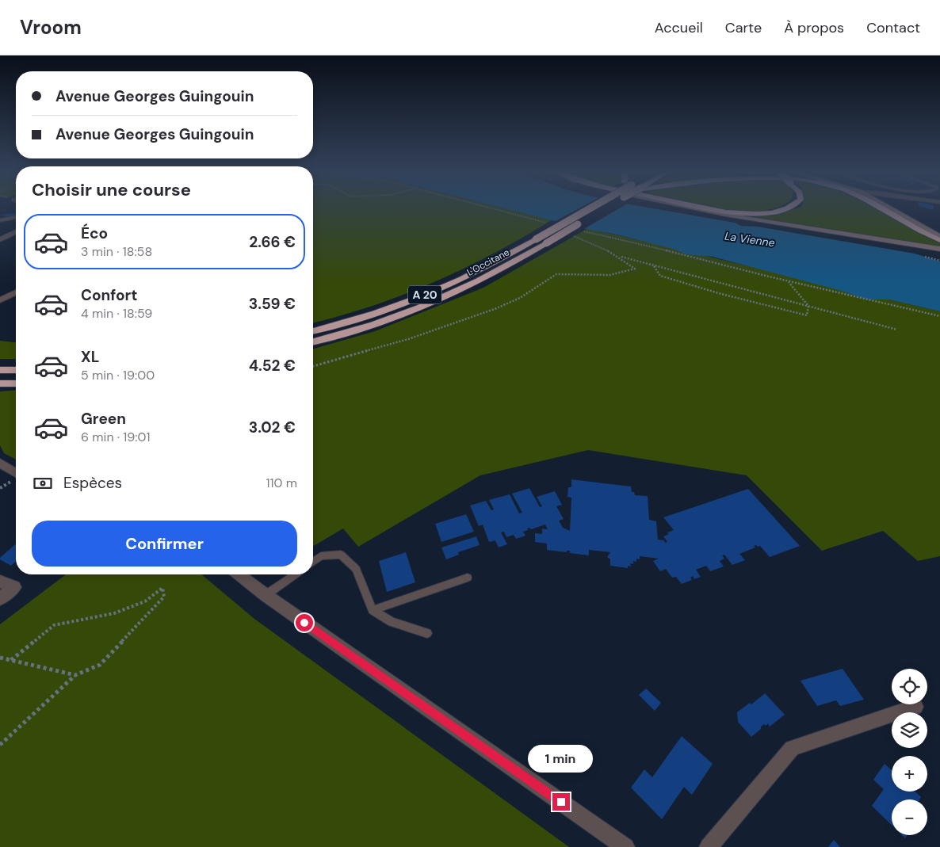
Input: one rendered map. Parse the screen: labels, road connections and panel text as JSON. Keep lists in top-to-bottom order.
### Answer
{
  "streets": {
    "highway": ["L'Occitane", "A 20"]
  },
  "water": ["La Vienne"],
  "page": {
    "header": "Vroom",
    "nav": [
      "Accueil",
      "Carte",
      "À propos",
      "Contact"
    ],
    "banner": ["Avenue Georges Guingouin", "Avenue Georges Guingouin"],
    "heading": "Choisir une course",
    "list": [
      {
        "name": "Éco",
        "note": "3 min · 18:58",
        "value": "2.66 €"
      },
      {
        "name": "Confort",
        "note": "4 min · 18:59",
        "value": "3.59 €"
      },
      {
        "name": "XL",
        "note": "5 min · 19:00",
        "value": "4.52 €"
      },
      {
        "name": "Green",
        "note": "6 min · 19:01",
        "value": "3.02 €"
      }
    ],
    "pay": ["Espèces", "110 m"],
    "buttons": "Confirmer",
    "map_buttons": ["+", "−"],
    "bubble": "1 min"
  }
}
